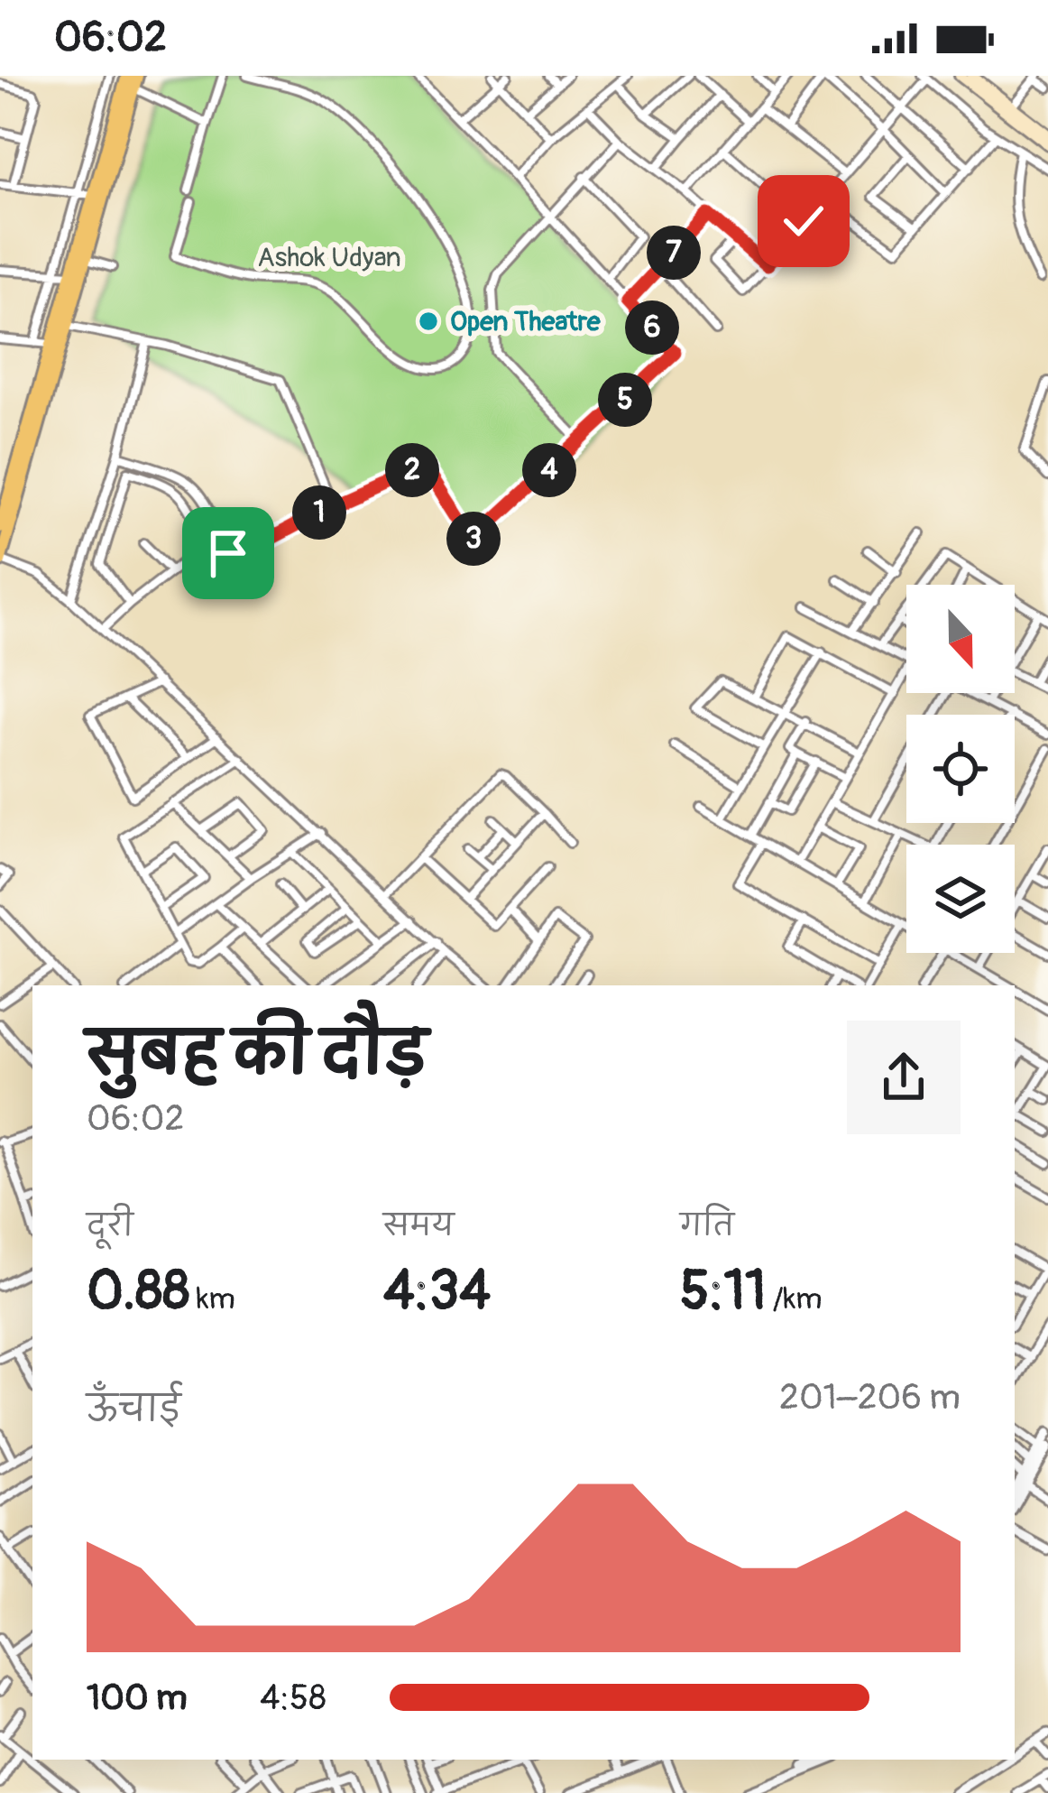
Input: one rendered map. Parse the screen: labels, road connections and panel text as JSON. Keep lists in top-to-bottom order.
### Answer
{
  "parks": ["Ashok Udyan"],
  "places": ["Open Theatre"],
  "north": "bottom",
  "page": {
    "status": "06:02",
    "pins": [
      "7",
      "6",
      "5",
      "2",
      "4",
      "1",
      "3"
    ],
    "heading": ["सुबह की दौड़", "06:02"],
    "stats": [
      ["दूरी", "0.88 km"],
      ["समय", "4:34"],
      ["गति", "5:11 /km"]
    ],
    "chart": ["ऊँचाई", "201–206 m"],
    "list": [
      {
        "name": "100 m",
        "note": "4:58"
      }
    ]
  }
}
